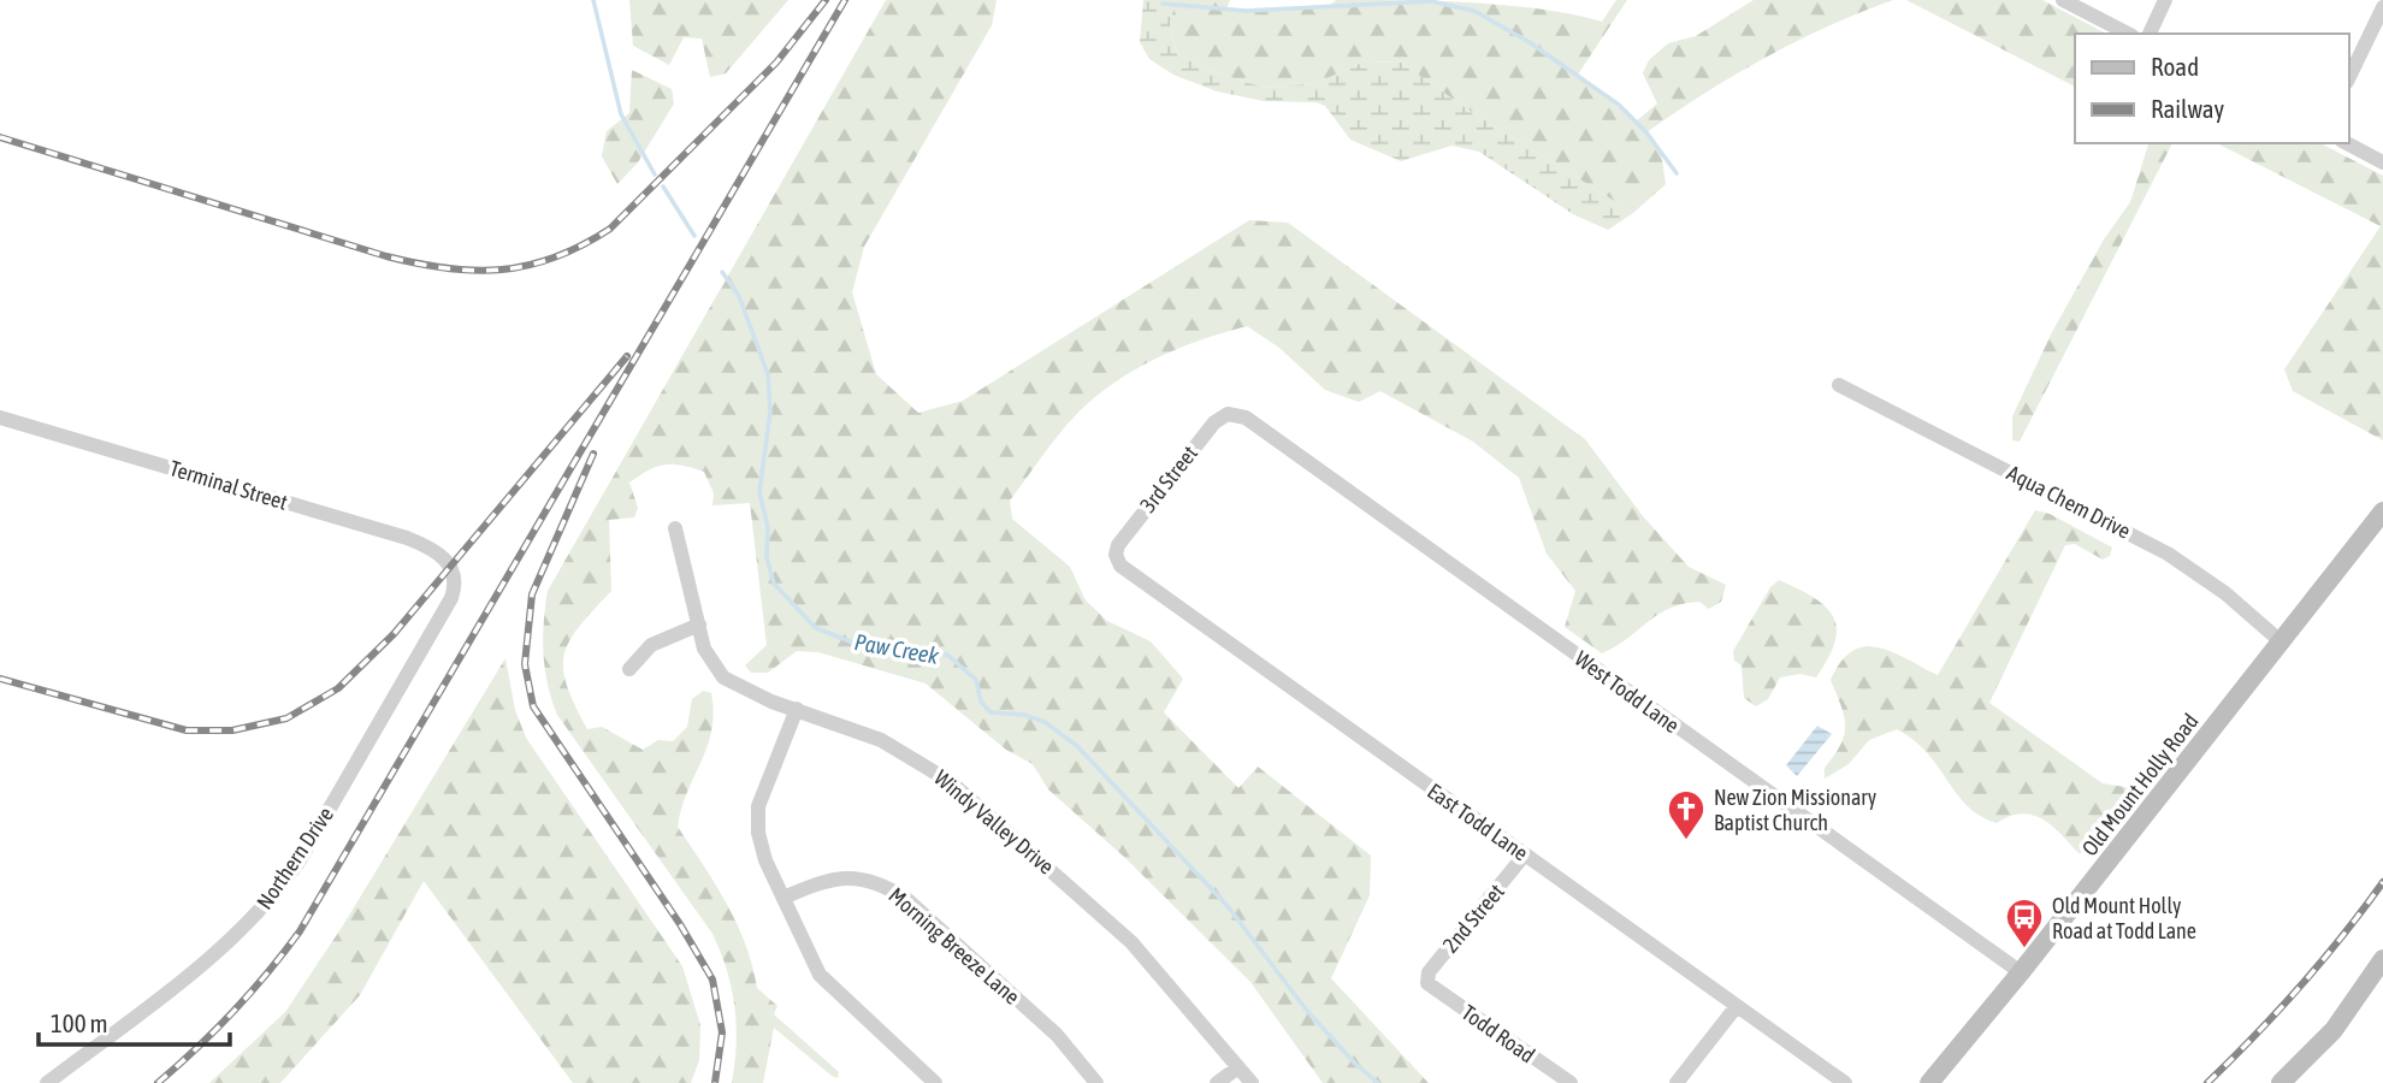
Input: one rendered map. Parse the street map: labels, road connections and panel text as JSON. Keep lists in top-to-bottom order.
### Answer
{
  "streets": {
    "street": [
      "3rd Street",
      "Terminal Street",
      "Aqua Chem Drive",
      "West Todd Lane",
      "Old Mount Holly Road",
      "Windy Valley Drive",
      "East Todd Lane",
      "Northern Drive",
      "2nd Street",
      "Morning Breeze Lane",
      "Todd Road"
    ]
  },
  "crossings": [
    ["3rd Street", "West Todd Lane"],
    ["3rd Street", "East Todd Lane"],
    ["Terminal Street", "Northern Drive"],
    ["Aqua Chem Drive", "Old Mount Holly Road"],
    ["West Todd Lane", "Old Mount Holly Road"],
    ["East Todd Lane", "2nd Street"],
    ["2nd Street", "Todd Road"]
  ],
  "water": ["Paw Creek"],
  "places": {
    "church": ["New Zion Missionary Baptist Church"],
    "bus stop": ["Old Mount Holly Road at Todd Lane"]
  },
  "legend": ["Road", "Railway"],
  "scale_bar": "100 m"
}
